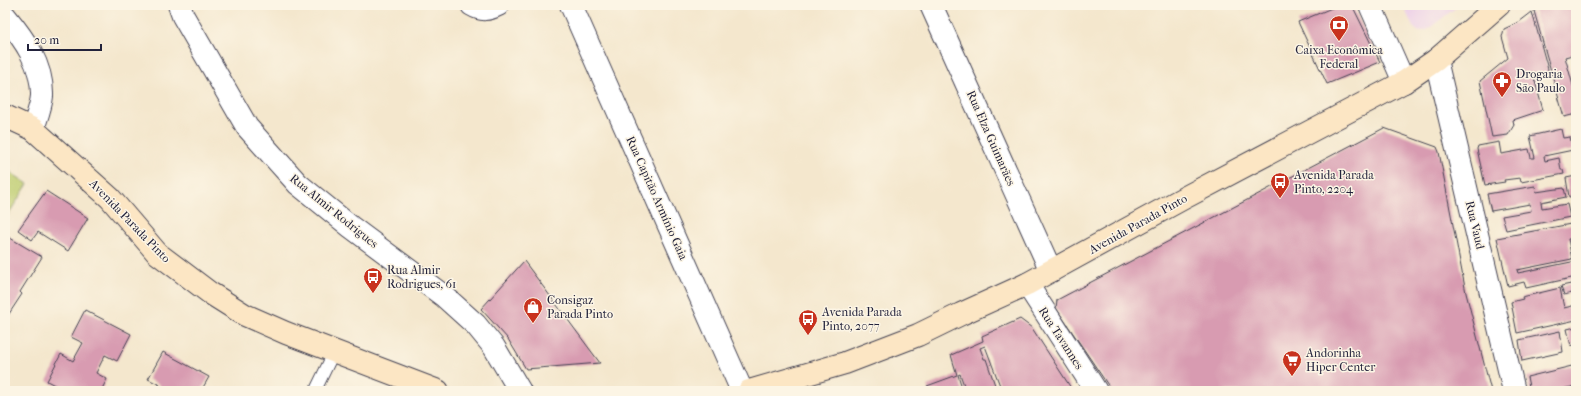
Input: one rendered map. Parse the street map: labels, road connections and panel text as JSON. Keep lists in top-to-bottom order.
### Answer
{
  "streets": {
    "main road": ["Avenida Parada Pinto"],
    "street": [
      "Rua Elza Guimarães",
      "Rua Capitão Armínio Gaia",
      "Rua Almir Rodrigues",
      "Rua Vaud",
      "Rua Tavannes"
    ]
  },
  "crossings": [
    ["Rua Elza Guimarães", "Avenida Parada Pinto"],
    ["Avenida Parada Pinto", "Rua Vaud"],
    ["Avenida Parada Pinto", "Rua Tavannes"]
  ],
  "places": {
    "bank": ["Caixa Econômica Federal"],
    "pharmacy": ["Drogaria São Paulo"],
    "bus stop": ["Avenida Parada Pinto, 2204", "Rua Almir Rodrigues, 61", "Avenida Parada Pinto, 2077"],
    "shop": ["Consigaz Parada Pinto"],
    "supermarket": ["Andorinha Hiper Center"]
  },
  "scale_bar": "20 m"
}
